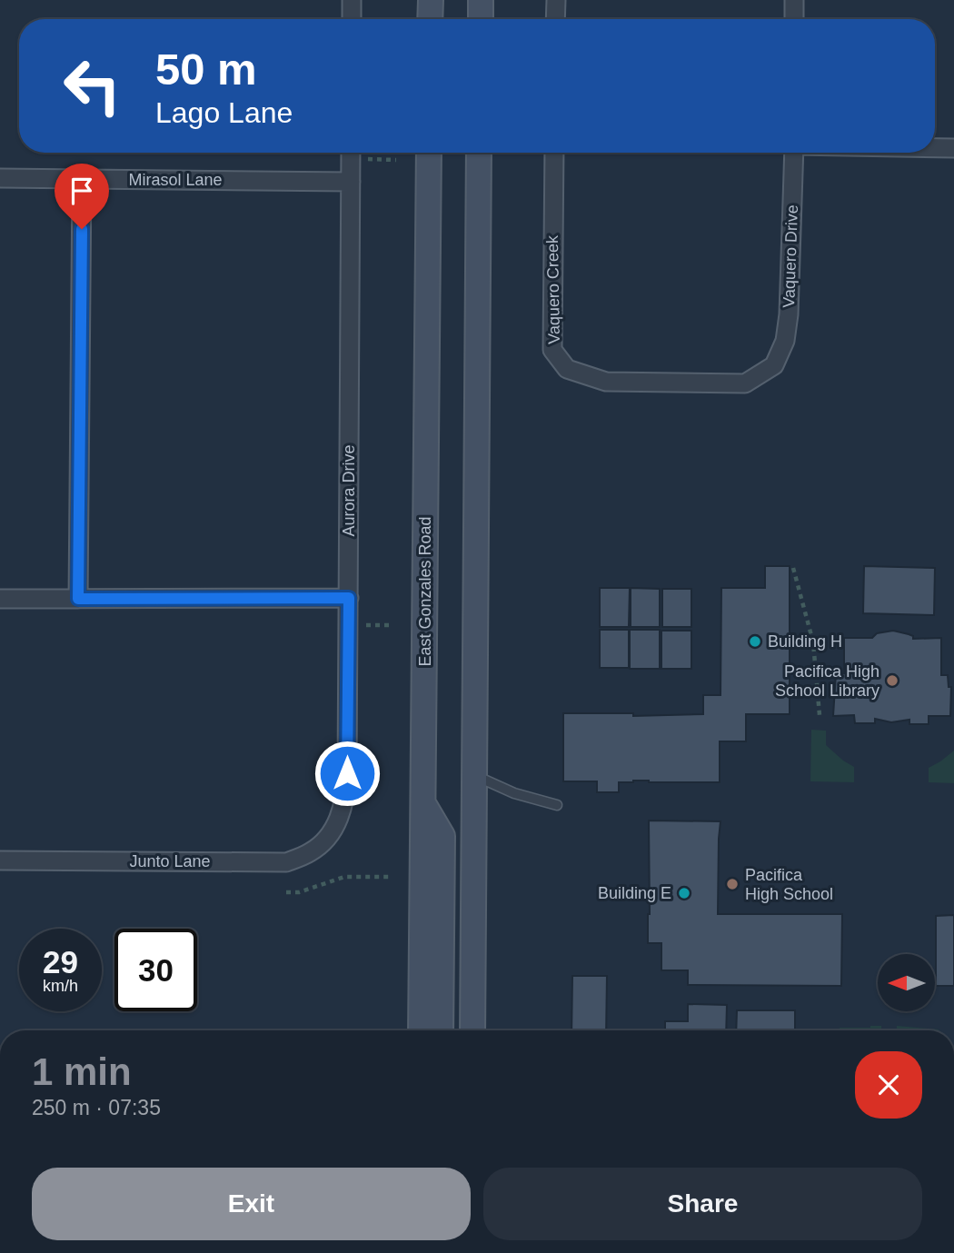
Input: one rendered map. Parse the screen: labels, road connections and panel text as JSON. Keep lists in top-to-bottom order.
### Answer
{
  "streets": {
    "main road": ["East Gonzales Road"],
    "street": [
      "Mirasol Lane",
      "Vaquero Drive",
      "Vaquero Creek",
      "Aurora Drive",
      "Junto Lane"
    ]
  },
  "crossings": [
    ["Mirasol Lane", "Aurora Drive"],
    ["Vaquero Drive", "Vaquero Creek"],
    ["Aurora Drive", "Junto Lane"]
  ],
  "places": [
    "Building H",
    "Pacifica High School Library",
    "Pacifica High School",
    "Building E"
  ],
  "north": "left",
  "page": {
    "turn": ["50 m", "Lago Lane"],
    "speed": "29 km/h",
    "limit": "30",
    "heading": ["1 min", "250 m · 07:35"],
    "buttons": ["Exit", "Share"]
  }
}
